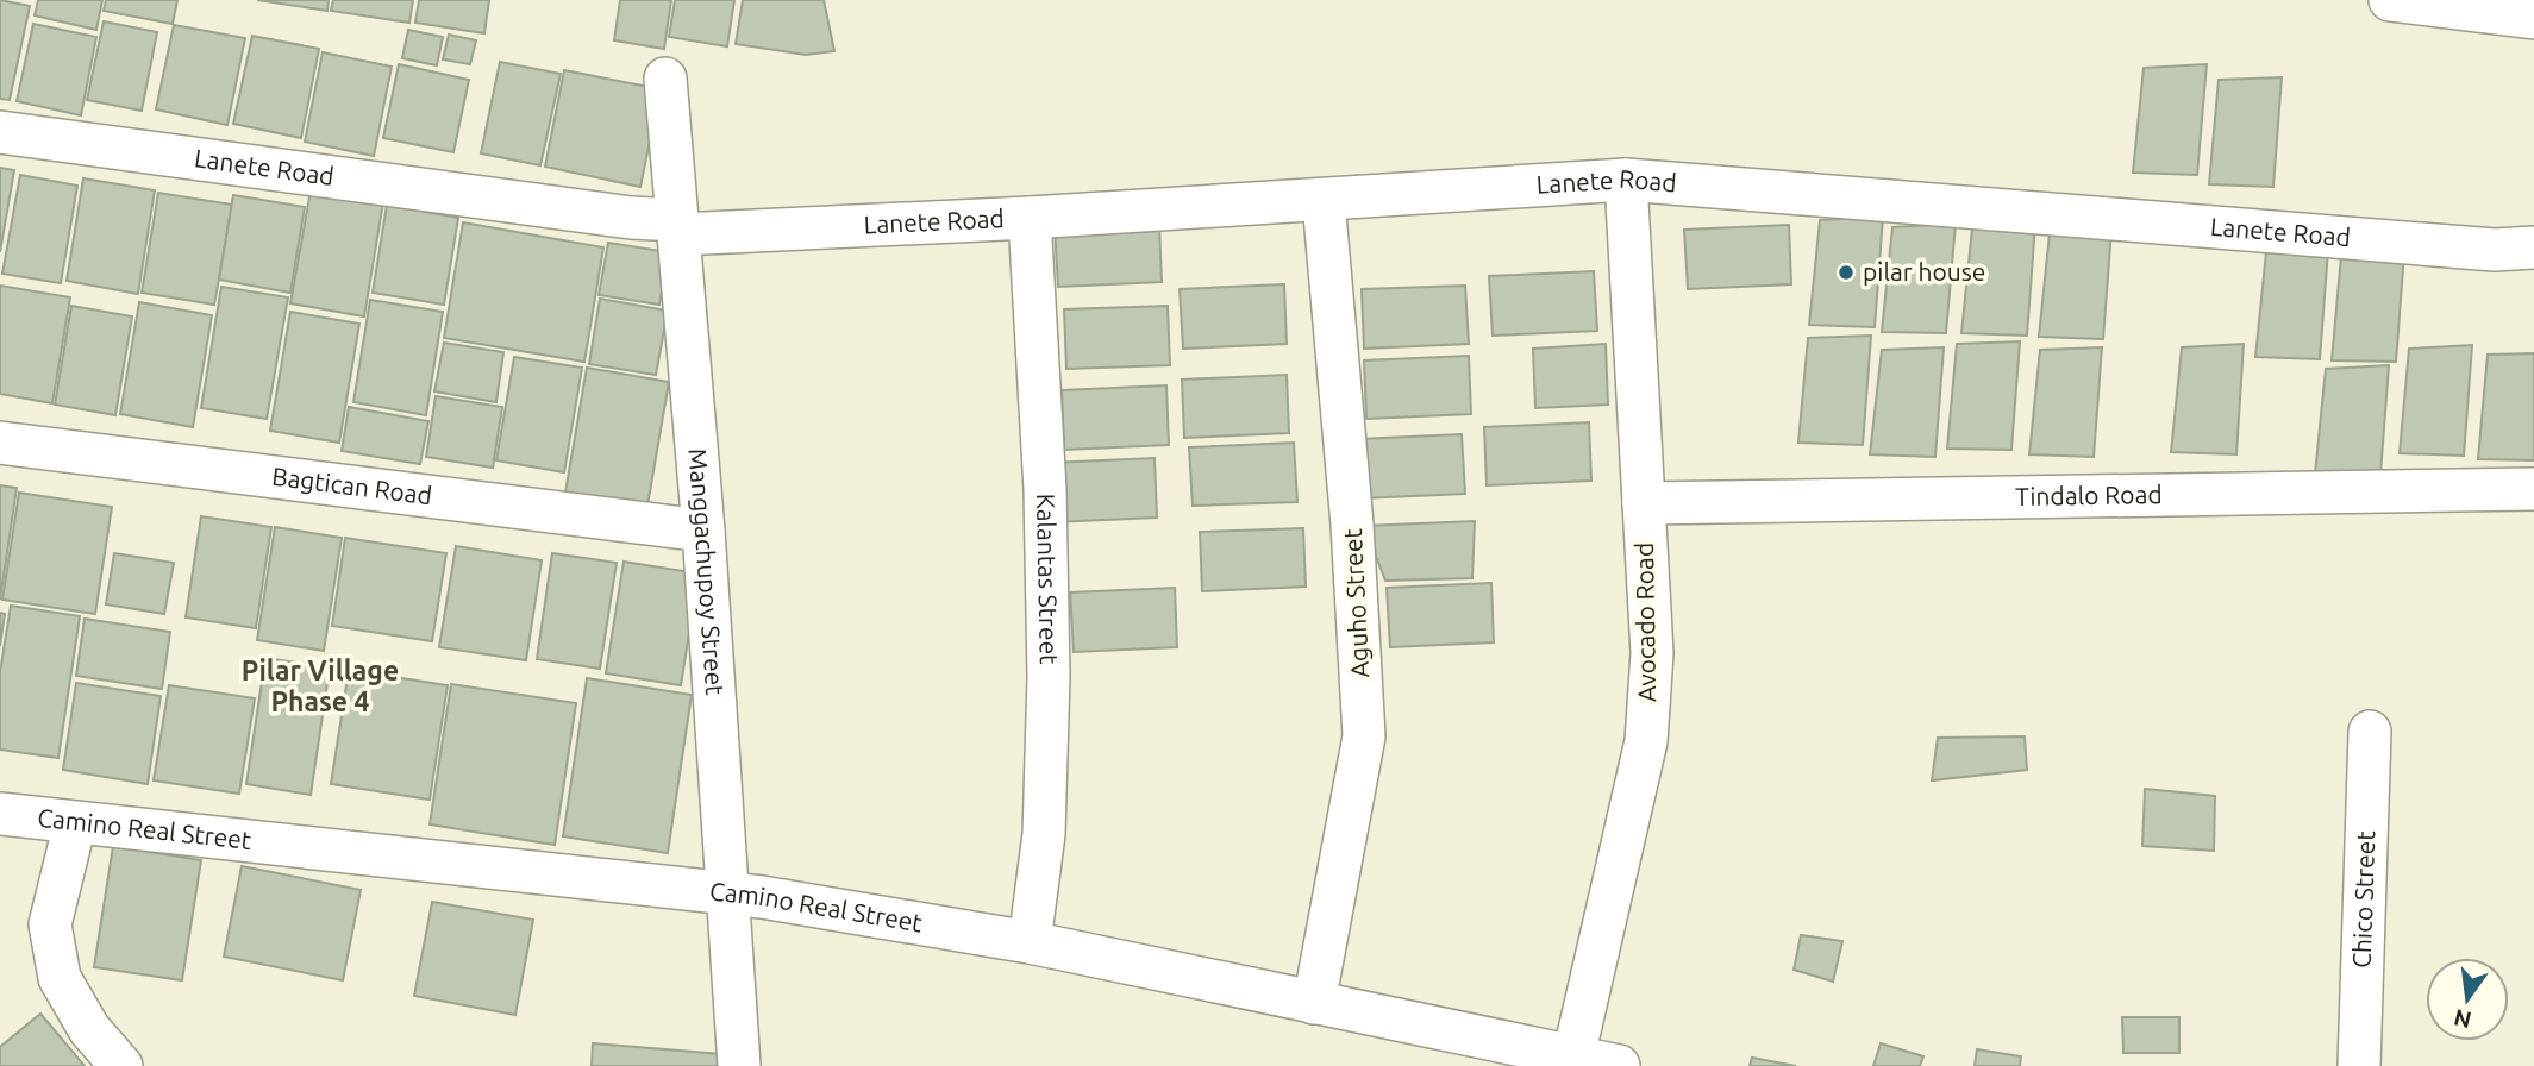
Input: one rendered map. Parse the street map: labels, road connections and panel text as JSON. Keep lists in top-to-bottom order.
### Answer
{
  "streets": {
    "street": [
      "Lanete Road",
      "Bagtican Road",
      "Tindalo Road",
      "Manggachupoy Street",
      "Kalantas Street",
      "Aguho Street",
      "Avocado Road",
      "Camino Real Street",
      "Chico Street"
    ]
  },
  "crossings": [
    ["Lanete Road", "Manggachupoy Street"],
    ["Lanete Road", "Kalantas Street"],
    ["Lanete Road", "Aguho Street"],
    ["Lanete Road", "Avocado Road"],
    ["Bagtican Road", "Manggachupoy Street"],
    ["Tindalo Road", "Avocado Road"],
    ["Manggachupoy Street", "Camino Real Street"],
    ["Kalantas Street", "Camino Real Street"],
    ["Aguho Street", "Camino Real Street"],
    ["Avocado Road", "Camino Real Street"]
  ],
  "districts": ["Pilar Village Phase 4"],
  "places": ["pilar house"],
  "north": "bottom"
}
